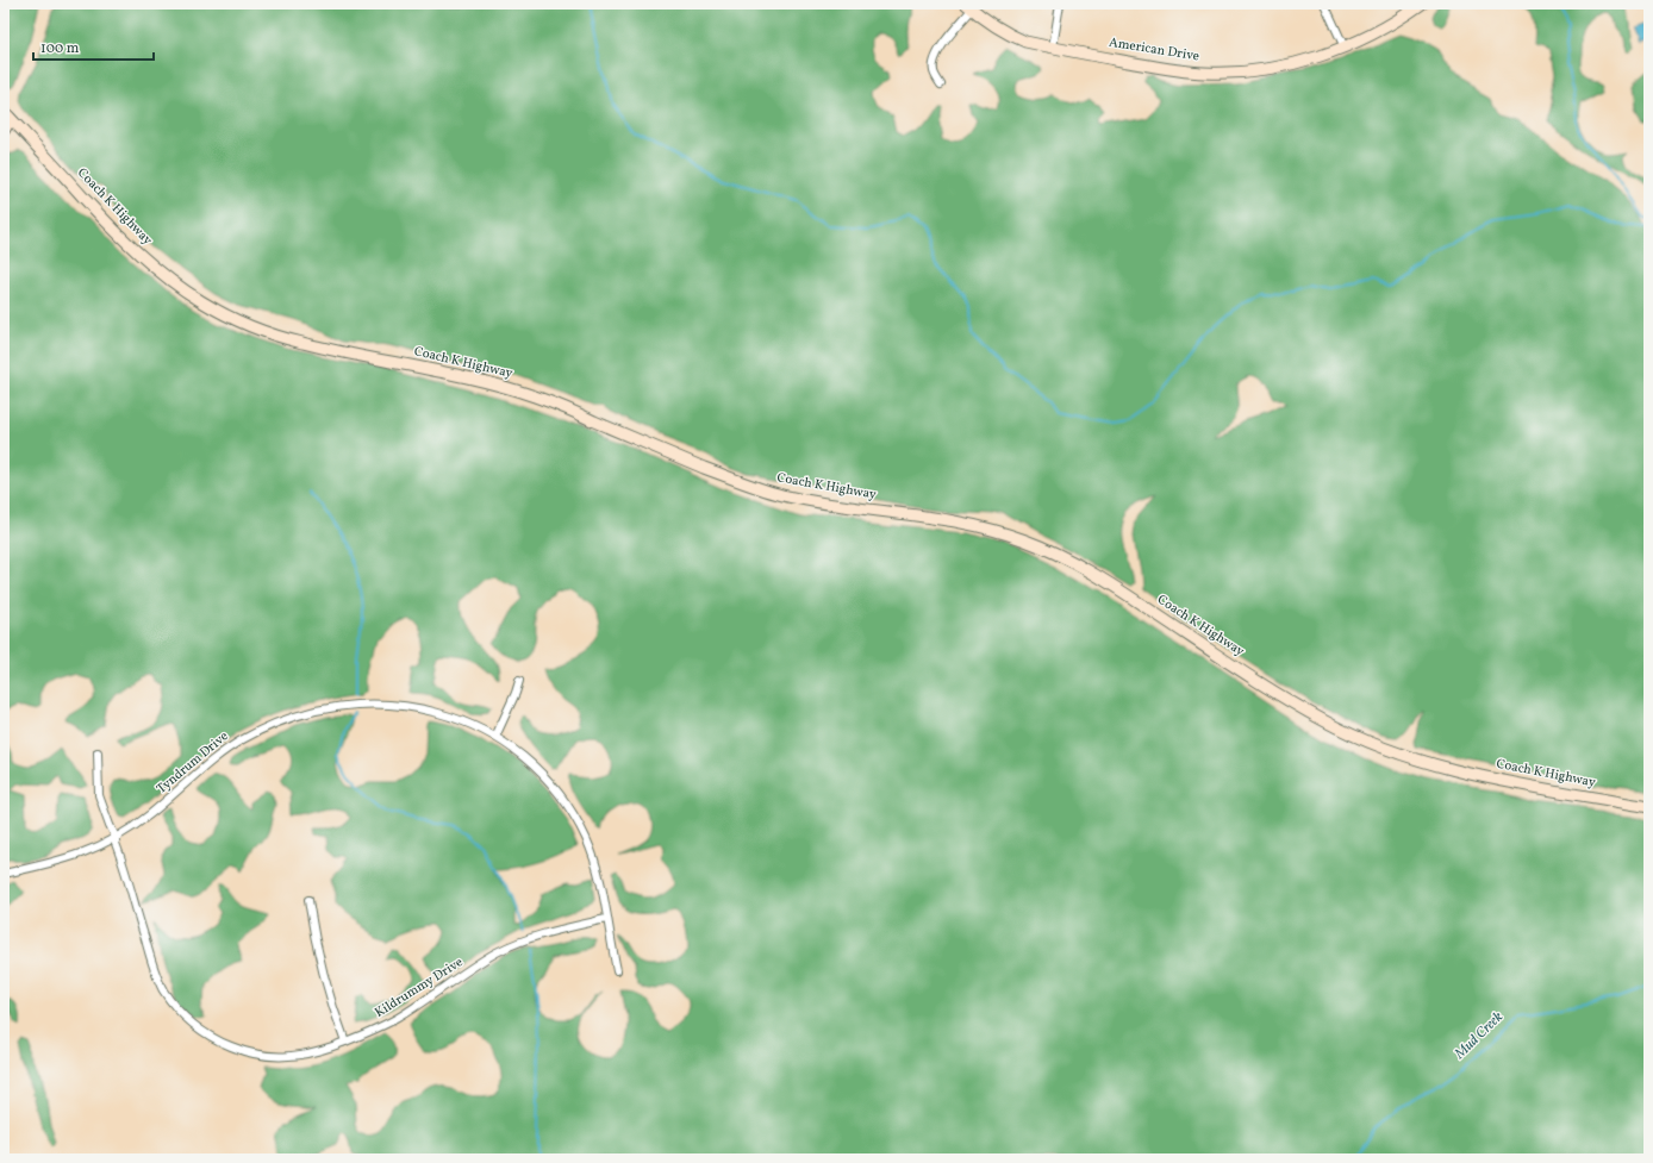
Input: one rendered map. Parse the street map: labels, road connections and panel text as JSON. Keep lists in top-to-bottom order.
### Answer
{
  "streets": {
    "street": [
      "American Drive",
      "Coach K Highway",
      "Tyndrum Drive",
      "Kildrummy Drive"
    ]
  },
  "crossings": [
    ["Tyndrum Drive", "Kildrummy Drive"]
  ],
  "water": ["Mud Creek"],
  "scale_bar": "100 m"
}
